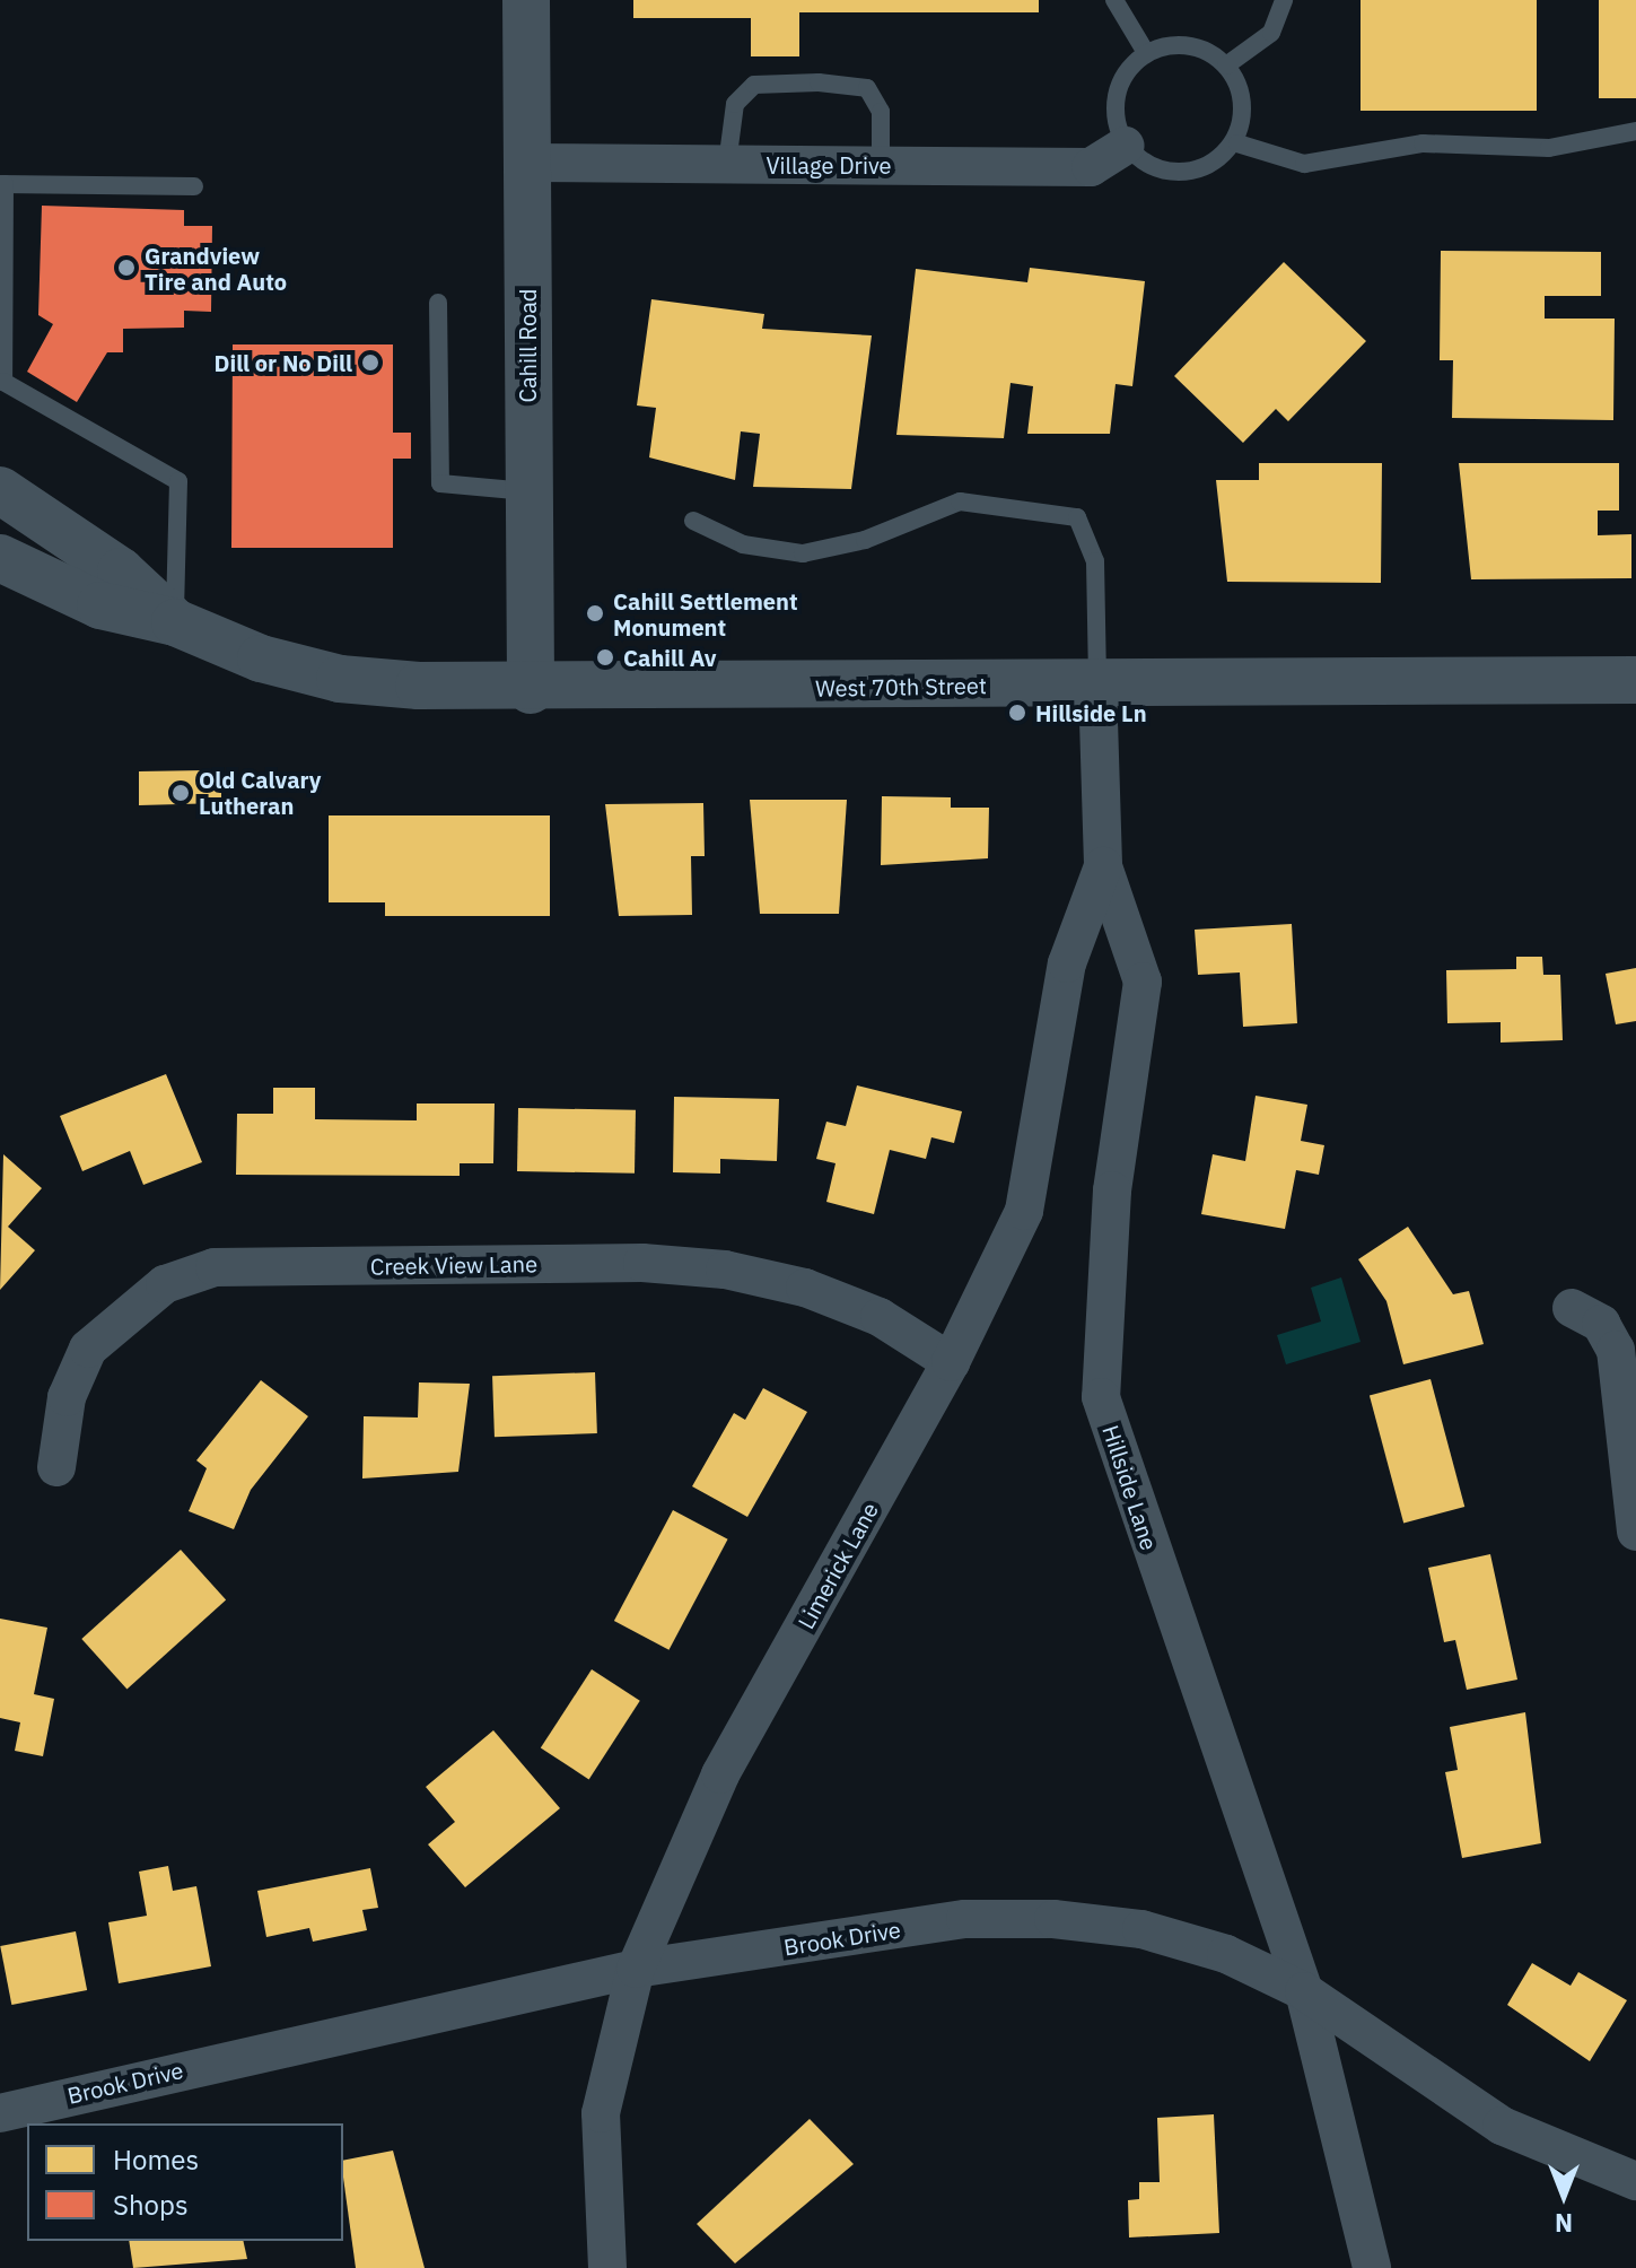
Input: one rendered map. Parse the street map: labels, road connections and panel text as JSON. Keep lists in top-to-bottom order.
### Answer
{
  "streets": {
    "street": [
      "Village Drive",
      "Cahill Road",
      "West 70th Street",
      "Creek View Lane",
      "Hillside Lane",
      "Limerick Lane",
      "Brook Drive"
    ]
  },
  "crossings": [
    ["Village Drive", "Cahill Road"],
    ["Cahill Road", "West 70th Street"],
    ["West 70th Street", "Hillside Lane"],
    ["Creek View Lane", "Limerick Lane"],
    ["Hillside Lane", "Limerick Lane"],
    ["Hillside Lane", "Brook Drive"],
    ["Limerick Lane", "Brook Drive"]
  ],
  "places": [
    "Grandview Tire and Auto",
    "Dill or No Dill",
    "Cahill Settlement Monument",
    "Cahill Av",
    "Hillside Ln",
    "Old Calvary Lutheran"
  ],
  "legend": ["Homes", "Shops"],
  "north": "bottom"
}
